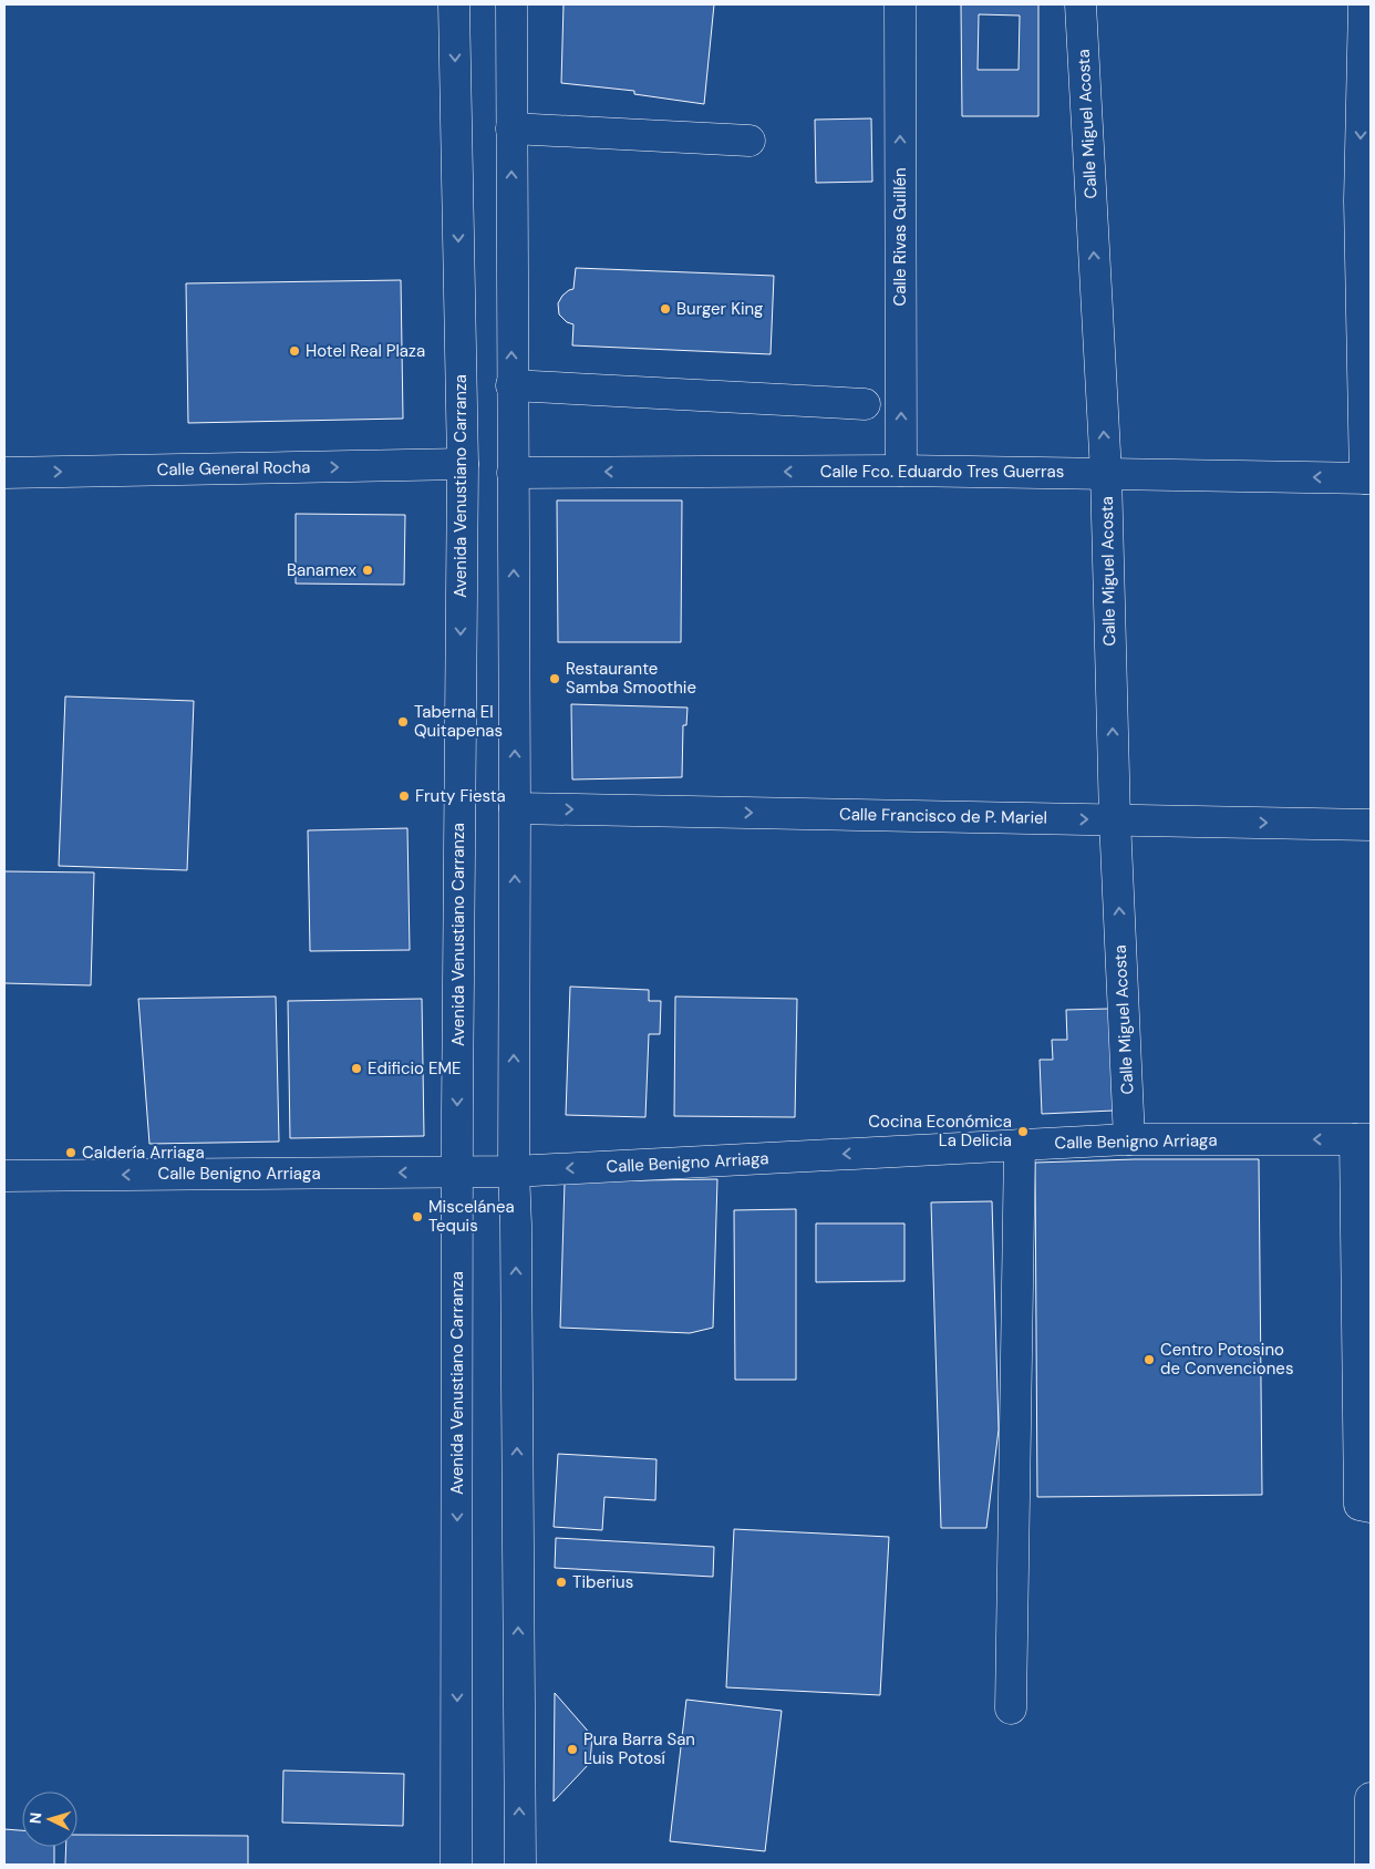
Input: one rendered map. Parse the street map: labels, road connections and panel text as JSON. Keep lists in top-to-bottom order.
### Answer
{
  "streets": {
    "street": [
      "Calle Miguel Acosta",
      "Calle Rivas Guillén",
      "Calle General Rocha",
      "Calle Fco. Eduardo Tres Guerras",
      "Avenida Venustiano Carranza",
      "Calle Francisco de P. Mariel",
      "Calle Benigno Arriaga"
    ]
  },
  "crossings": [
    ["Calle Miguel Acosta", "Calle Fco. Eduardo Tres Guerras"],
    ["Calle Miguel Acosta", "Calle Francisco de P. Mariel"],
    ["Calle Miguel Acosta", "Calle Benigno Arriaga"],
    ["Calle Rivas Guillén", "Calle Fco. Eduardo Tres Guerras"],
    ["Calle General Rocha", "Avenida Venustiano Carranza"],
    ["Avenida Venustiano Carranza", "Calle Benigno Arriaga"]
  ],
  "one_way": [
    "Calle Rivas Guillén",
    "Calle General Rocha",
    "Calle Francisco de P. Mariel",
    "Calle Benigno Arriaga"
  ],
  "places": [
    "Burger King",
    "Hotel Real Plaza",
    "Banamex",
    "Restaurante Samba Smoothie",
    "Taberna El Quitapenas",
    "Fruty Fiesta",
    "Edificio EME",
    "Cocina Económica La Delicia",
    "Caldería Arriaga",
    "Miscelánea Tequis",
    "Centro Potosino de Convenciones",
    "Tiberius",
    "Pura Barra San Luis Potosí"
  ],
  "north": "left"
}
